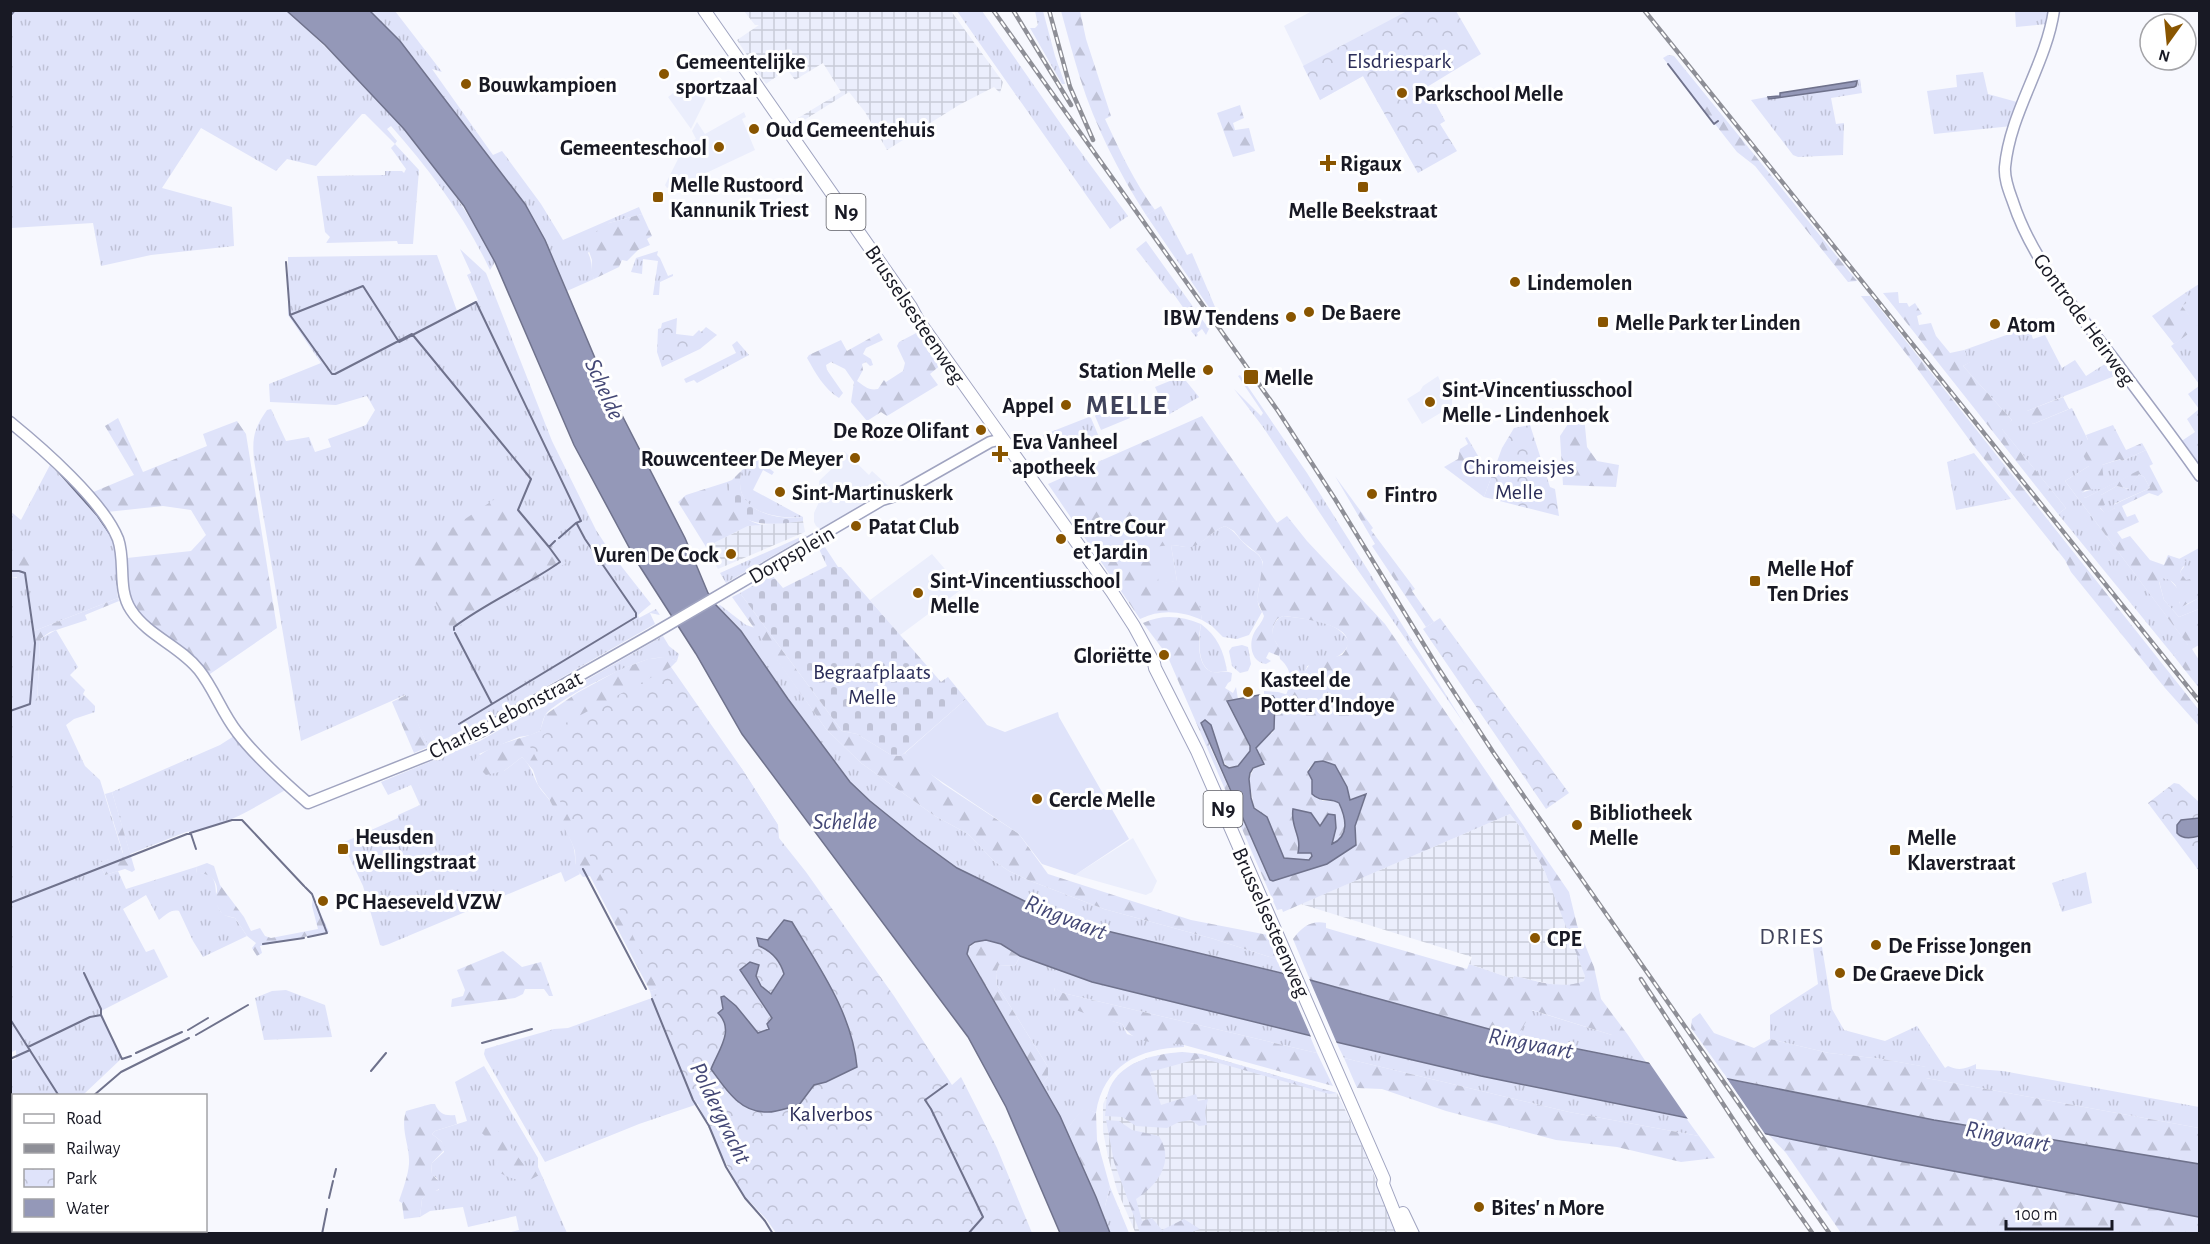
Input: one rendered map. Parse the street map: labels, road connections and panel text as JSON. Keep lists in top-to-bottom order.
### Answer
{
  "streets": {
    "main road": ["N9", "Brusselsesteenweg"],
    "street": ["Gontrode Heirweg", "Dorpsplein", "Charles Lebonstraat"]
  },
  "crossings": [
    ["Brusselsesteenweg", "Dorpsplein"],
    ["Dorpsplein", "Charles Lebonstraat"]
  ],
  "districts": ["MELLE", "DRIES"],
  "water": ["Schelde", "Ringvaart", "Poldergracht"],
  "parks": [
    "Elsdriespark",
    "Chiromeisjes Melle",
    "Begraafplaats Melle",
    "Kalverbos"
  ],
  "places": {
    "other": [
      "Gemeentelijke sportzaal",
      "Bouwkampioen",
      "Parkschool Melle",
      "Oud Gemeentehuis",
      "Gemeenteschool",
      "Lindemolen",
      "De Baere",
      "IBW Tendens",
      "Atom",
      "Station Melle",
      "Sint-Vincentiusschool Melle - Lindenhoek",
      "Appel",
      "De Roze Olifant",
      "Rouwcenteer De Meyer",
      "Sint-Martinuskerk",
      "Fintro",
      "Patat Club",
      "Entre Cour et Jardin",
      "Vuren De Cock",
      "Sint-Vincentiusschool Melle",
      "Gloriëtte",
      "Kasteel de Potter d'Indoye",
      "Cercle Melle",
      "Bibliotheek Melle",
      "PC Haeseveld VZW",
      "CPE",
      "De Frisse Jongen",
      "De Graeve Dick",
      "Bites' n More"
    ],
    "health": ["Rigaux", "Eva Vanheel apotheek"],
    "transit": [
      "Melle Beekstraat",
      "Melle Rustoord Kannunik Triest",
      "Melle Park ter Linden",
      "Melle",
      "Melle Hof Ten Dries",
      "Heusden Wellingstraat",
      "Melle Klaverstraat"
    ]
  },
  "legend": [
    "Road",
    "Railway",
    "Park",
    "Water"
  ],
  "scale_bar": "100 m",
  "north": "bottom"
}
